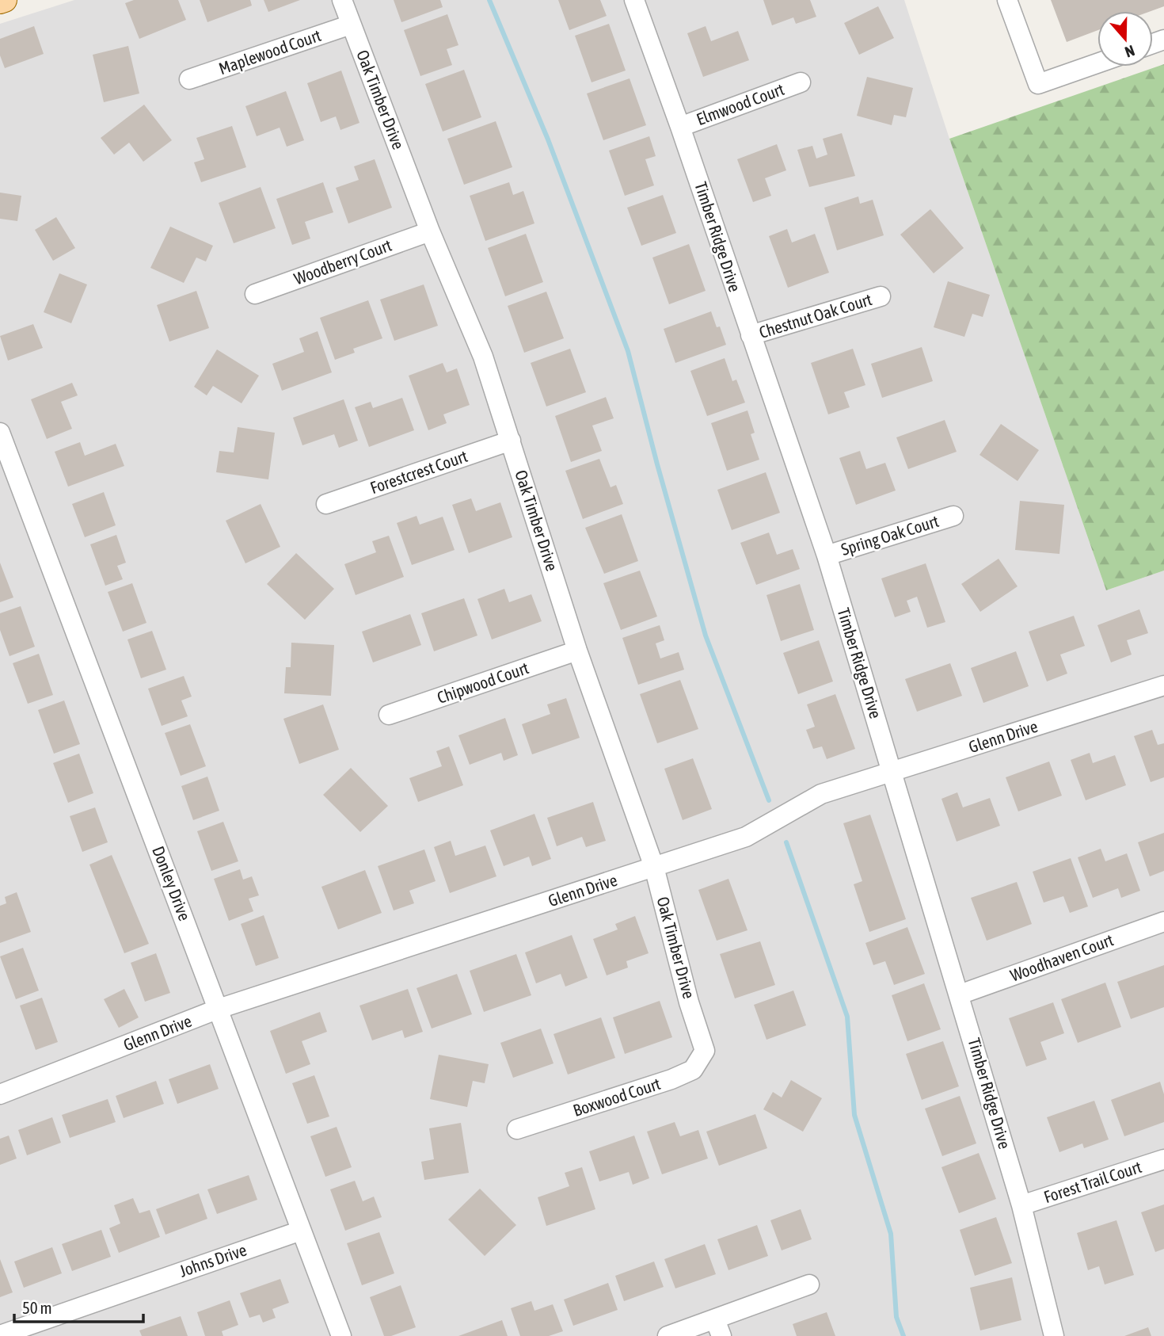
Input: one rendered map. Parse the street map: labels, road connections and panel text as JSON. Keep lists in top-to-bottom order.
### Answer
{
  "streets": {
    "street": [
      "Maplewood Court",
      "Oak Timber Drive",
      "Elmwood Court",
      "Timber Ridge Drive",
      "Woodberry Court",
      "Chestnut Oak Court",
      "Forestcrest Court",
      "Spring Oak Court",
      "Chipwood Court",
      "Glenn Drive",
      "Donley Drive",
      "Woodhaven Court",
      "Boxwood Court",
      "Forest Trail Court",
      "Johns Drive"
    ]
  },
  "crossings": [
    ["Maplewood Court", "Oak Timber Drive"],
    ["Oak Timber Drive", "Woodberry Court"],
    ["Oak Timber Drive", "Forestcrest Court"],
    ["Oak Timber Drive", "Chipwood Court"],
    ["Oak Timber Drive", "Glenn Drive"],
    ["Oak Timber Drive", "Boxwood Court"],
    ["Elmwood Court", "Timber Ridge Drive"],
    ["Timber Ridge Drive", "Chestnut Oak Court"],
    ["Timber Ridge Drive", "Spring Oak Court"],
    ["Timber Ridge Drive", "Glenn Drive"],
    ["Timber Ridge Drive", "Woodhaven Court"],
    ["Timber Ridge Drive", "Forest Trail Court"],
    ["Glenn Drive", "Donley Drive"],
    ["Donley Drive", "Johns Drive"]
  ],
  "scale_bar": "50 m",
  "north": "bottom"
}
